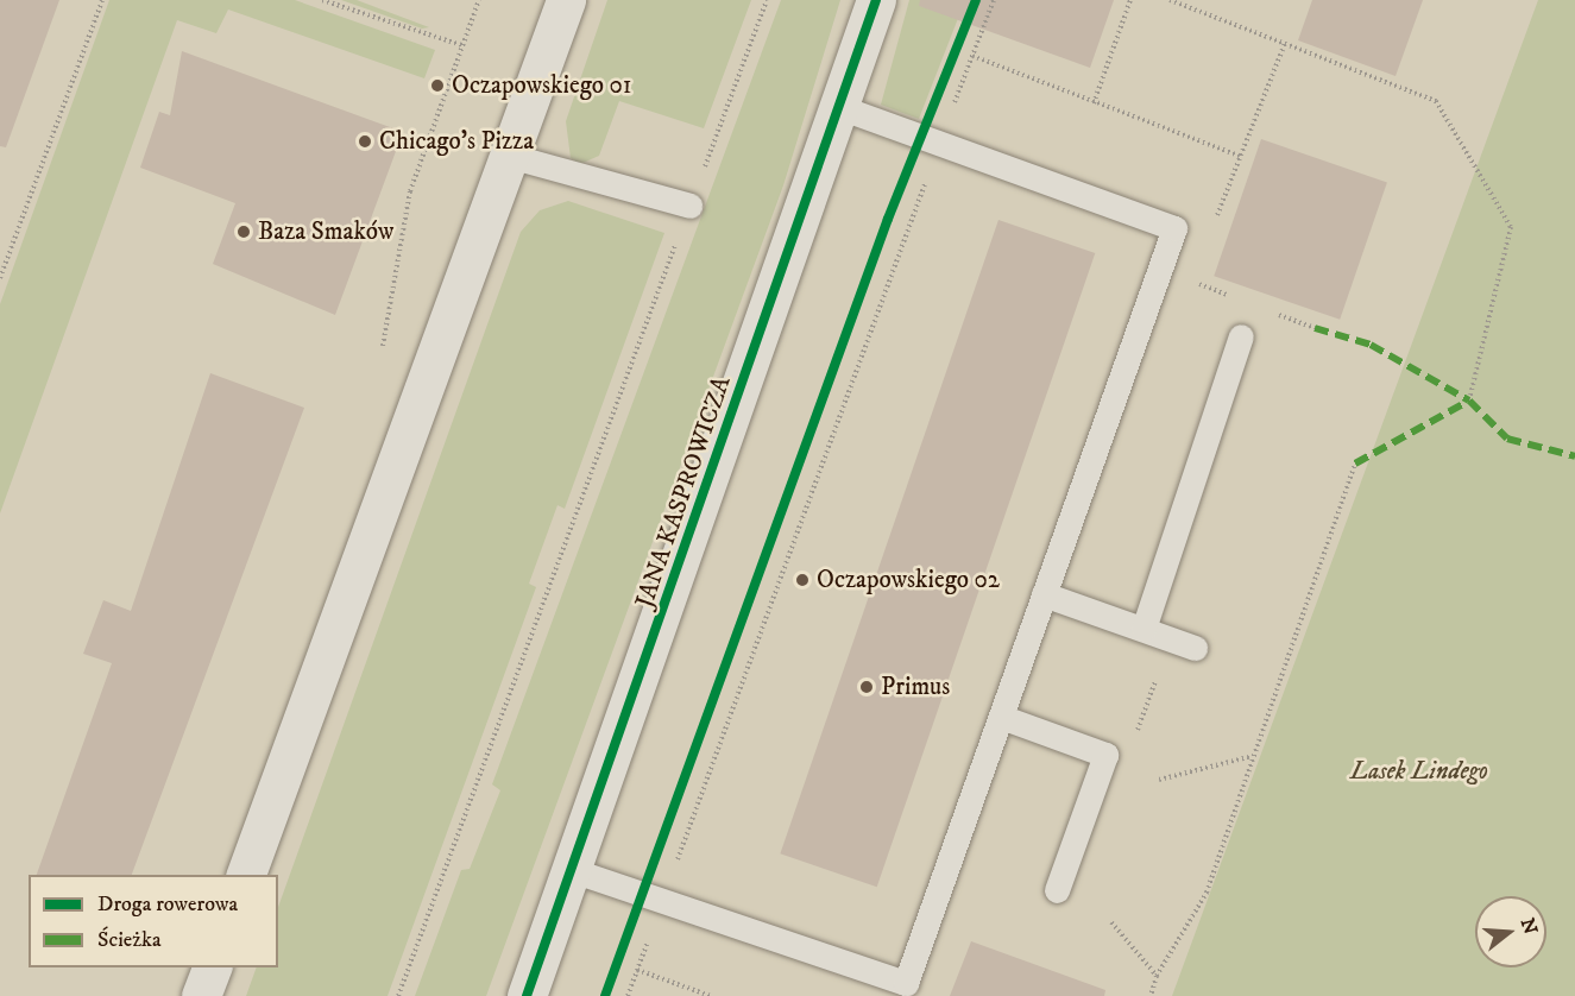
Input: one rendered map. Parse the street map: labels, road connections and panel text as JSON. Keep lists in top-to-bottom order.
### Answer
{
  "streets": {
    "street": ["JANA KASPROWICZA"]
  },
  "parks": ["Lasek Lindego"],
  "places": [
    "Oczapowskiego 01",
    "Chicago's Pizza",
    "Baza Smaków",
    "Oczapowskiego 02",
    "Primus"
  ],
  "legend": ["Droga rowerowa", "Ścieżka"],
  "north": "right"
}
